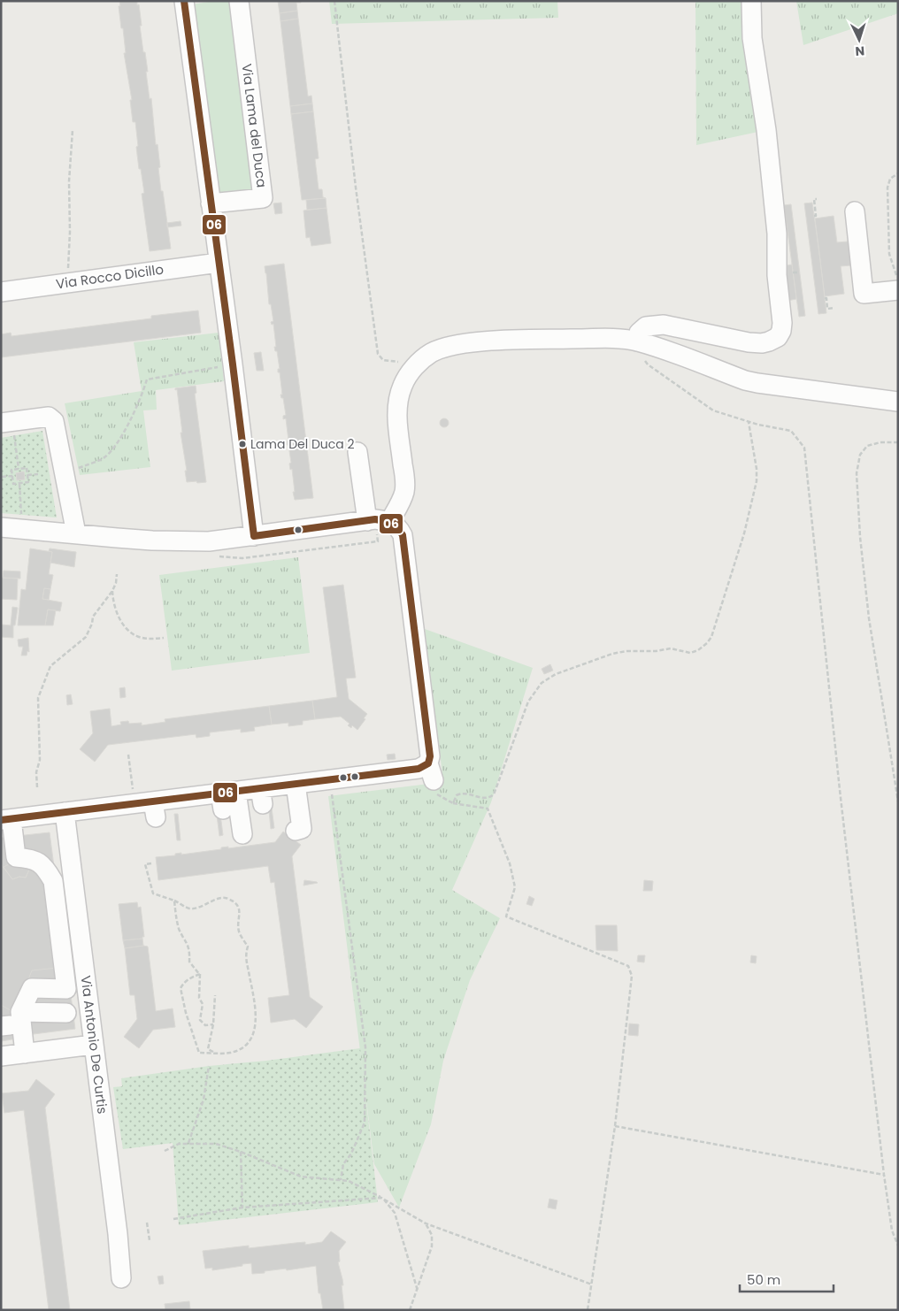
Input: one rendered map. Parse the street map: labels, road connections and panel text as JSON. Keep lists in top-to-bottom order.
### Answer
{
  "streets": {
    "street": ["Via Lama del Duca", "Via Rocco Dicillo", "Via Antonio De Curtis"]
  },
  "places": ["Lama Del Duca 2"],
  "lines": ["transit line 06"],
  "scale_bar": "50 m",
  "north": "bottom"
}
